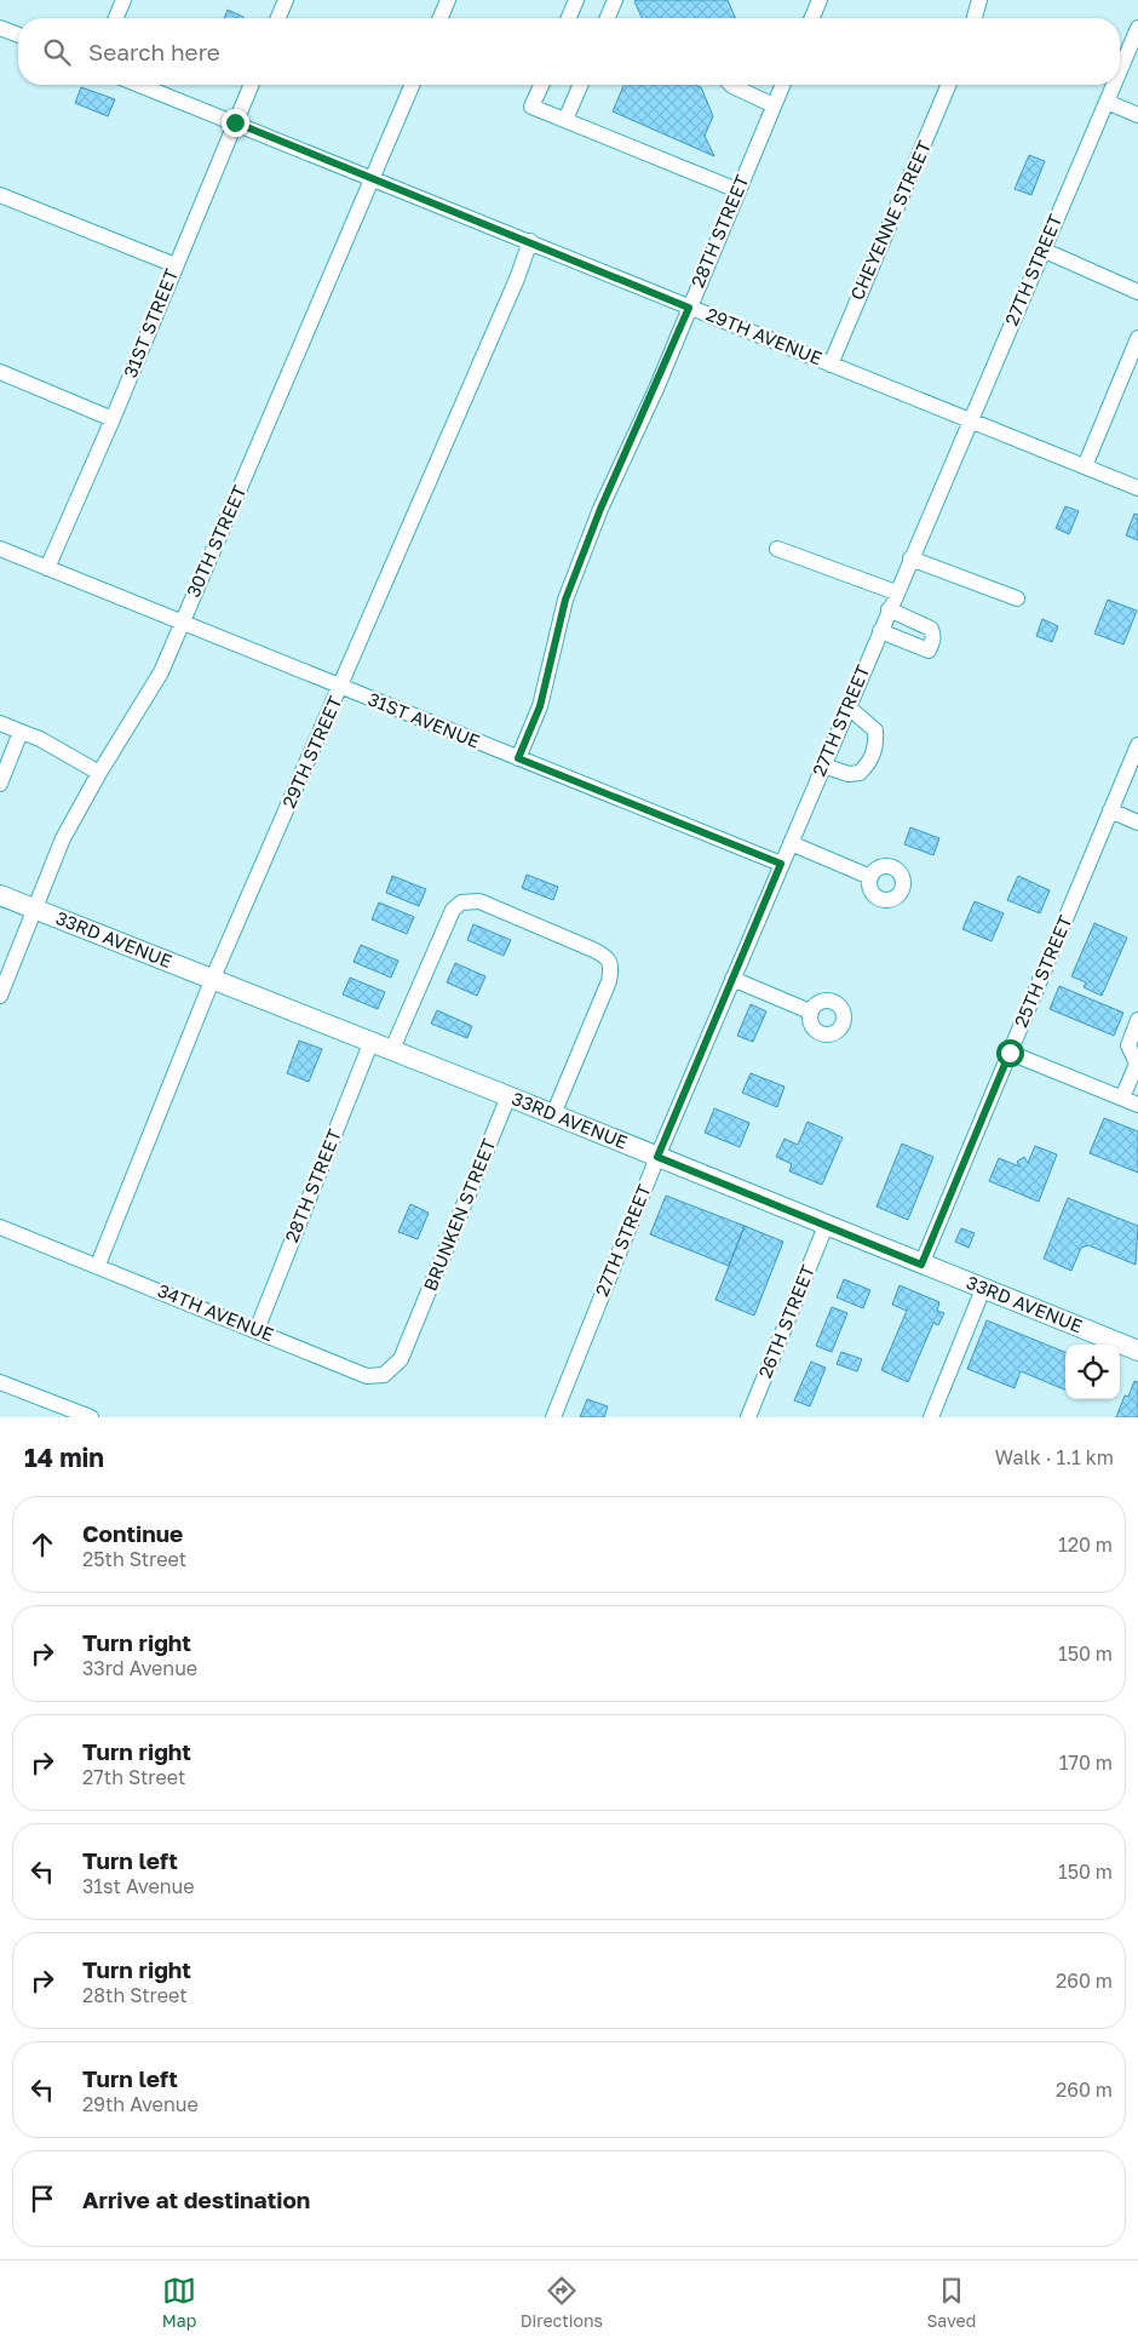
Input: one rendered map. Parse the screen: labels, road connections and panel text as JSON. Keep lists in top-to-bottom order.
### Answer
{
  "streets": {
    "main road": ["33RD AVENUE"],
    "street": [
      "CHEYENNE STREET",
      "28TH STREET",
      "27TH STREET",
      "31ST STREET",
      "29TH AVENUE",
      "30TH STREET",
      "31ST AVENUE",
      "29TH STREET",
      "25TH STREET",
      "BRUNKEN STREET",
      "34TH AVENUE",
      "26TH STREET"
    ]
  },
  "crossings": [
    ["CHEYENNE STREET", "29TH AVENUE"],
    ["28TH STREET", "29TH AVENUE"],
    ["28TH STREET", "31ST AVENUE"],
    ["28TH STREET", "33RD AVENUE"],
    ["28TH STREET", "34TH AVENUE"],
    ["27TH STREET", "29TH AVENUE"],
    ["27TH STREET", "31ST AVENUE"],
    ["27TH STREET", "33RD AVENUE"],
    ["31ST STREET", "29TH AVENUE"],
    ["31ST STREET", "31ST AVENUE"],
    ["29TH AVENUE", "30TH STREET"],
    ["29TH AVENUE", "29TH STREET"],
    ["30TH STREET", "31ST AVENUE"],
    ["30TH STREET", "33RD AVENUE"],
    ["31ST AVENUE", "29TH STREET"],
    ["29TH STREET", "33RD AVENUE"],
    ["29TH STREET", "34TH AVENUE"],
    ["33RD AVENUE", "25TH STREET"],
    ["33RD AVENUE", "BRUNKEN STREET"],
    ["33RD AVENUE", "26TH STREET"],
    ["BRUNKEN STREET", "34TH AVENUE"]
  ],
  "page": {
    "search": "Search here",
    "heading": ["14 min", "Walk · 1.1 km"],
    "list": [
      ["Continue", "25th Street", "120 m"],
      ["Turn right", "33rd Avenue", "150 m"],
      ["Turn right", "27th Street", "170 m"],
      ["Turn left", "31st Avenue", "150 m"],
      ["Turn right", "28th Street", "260 m"],
      ["Turn left", "29th Avenue", "260 m"],
      "Arrive at destination"
    ],
    "nav": ["Map", "Directions", "Saved"]
  }
}
